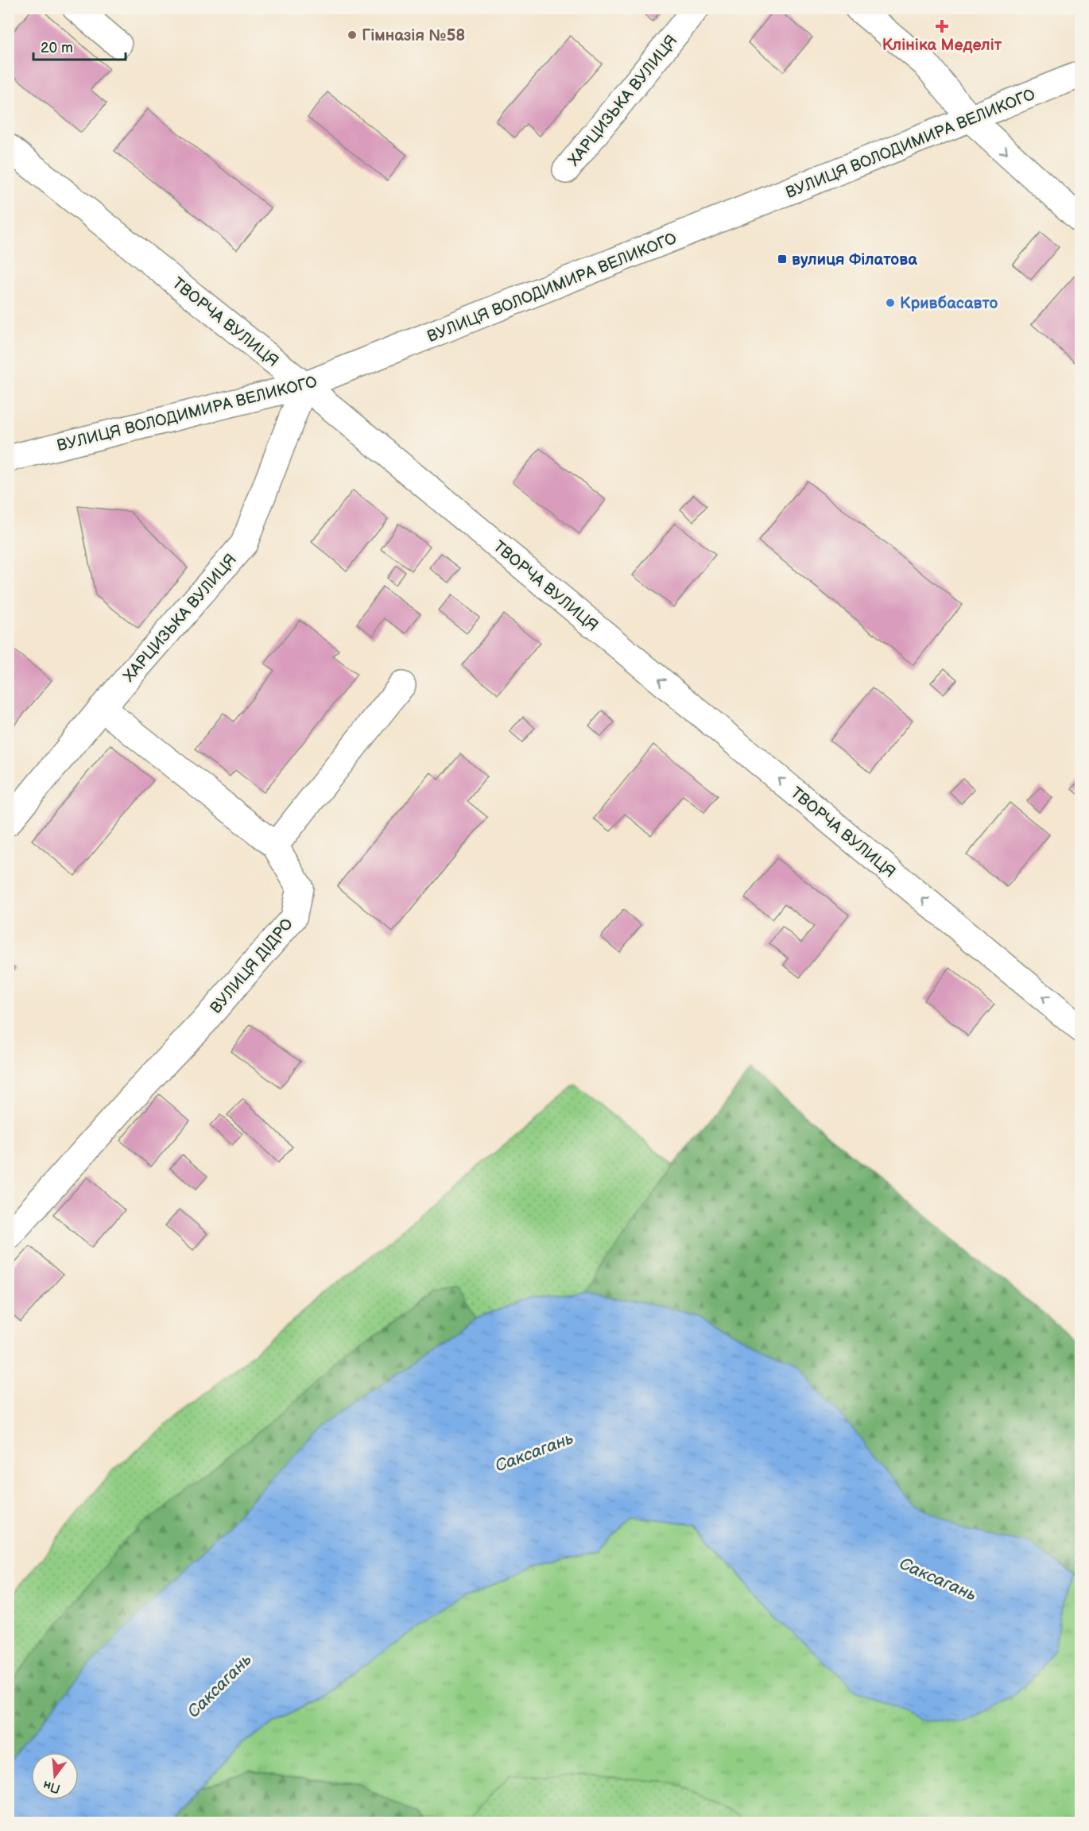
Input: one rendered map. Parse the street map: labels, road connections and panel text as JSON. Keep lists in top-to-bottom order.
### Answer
{
  "streets": {
    "street": [
      "ХАРЦИЗЬКА ВУЛИЦЯ",
      "ВУЛИЦЯ ВОЛОДИМИРА ВЕЛИКОГО",
      "ТВОРЧА ВУЛИЦЯ",
      "ВУЛИЦЯ ДІДРО"
    ]
  },
  "crossings": [
    ["ХАРЦИЗЬКА ВУЛИЦЯ", "ВУЛИЦЯ ВОЛОДИМИРА ВЕЛИКОГО"],
    ["ХАРЦИЗЬКА ВУЛИЦЯ", "ТВОРЧА ВУЛИЦЯ"],
    ["ХАРЦИЗЬКА ВУЛИЦЯ", "ВУЛИЦЯ ДІДРО"],
    ["ВУЛИЦЯ ВОЛОДИМИРА ВЕЛИКОГО", "ТВОРЧА ВУЛИЦЯ"]
  ],
  "one_way": ["ТВОРЧА ВУЛИЦЯ"],
  "water": ["Саксагань"],
  "places": {
    "health": ["Клініка Меделіт"],
    "other": ["Гімназія №58", "Кривбасавто"],
    "transit": ["вулиця Філатова"]
  },
  "scale_bar": "20 m",
  "north": "bottom"
}
